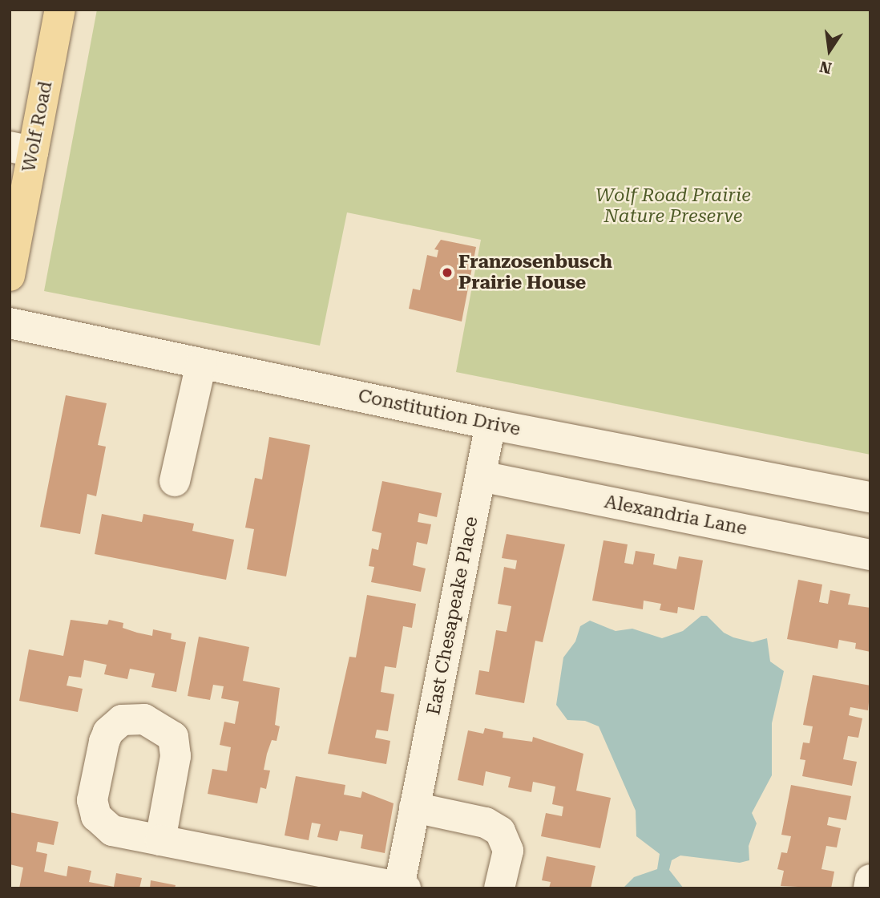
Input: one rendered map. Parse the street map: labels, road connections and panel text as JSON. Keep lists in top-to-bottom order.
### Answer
{
  "streets": {
    "main road": ["Wolf Road"],
    "street": ["Constitution Drive", "Alexandria Lane", "East Chesapeake Place"]
  },
  "crossings": [
    ["Constitution Drive", "East Chesapeake Place"],
    ["Alexandria Lane", "East Chesapeake Place"]
  ],
  "parks": ["Wolf Road Prairie Nature Preserve"],
  "places": ["Franzosenbusch Prairie House"],
  "north": "bottom"
}
